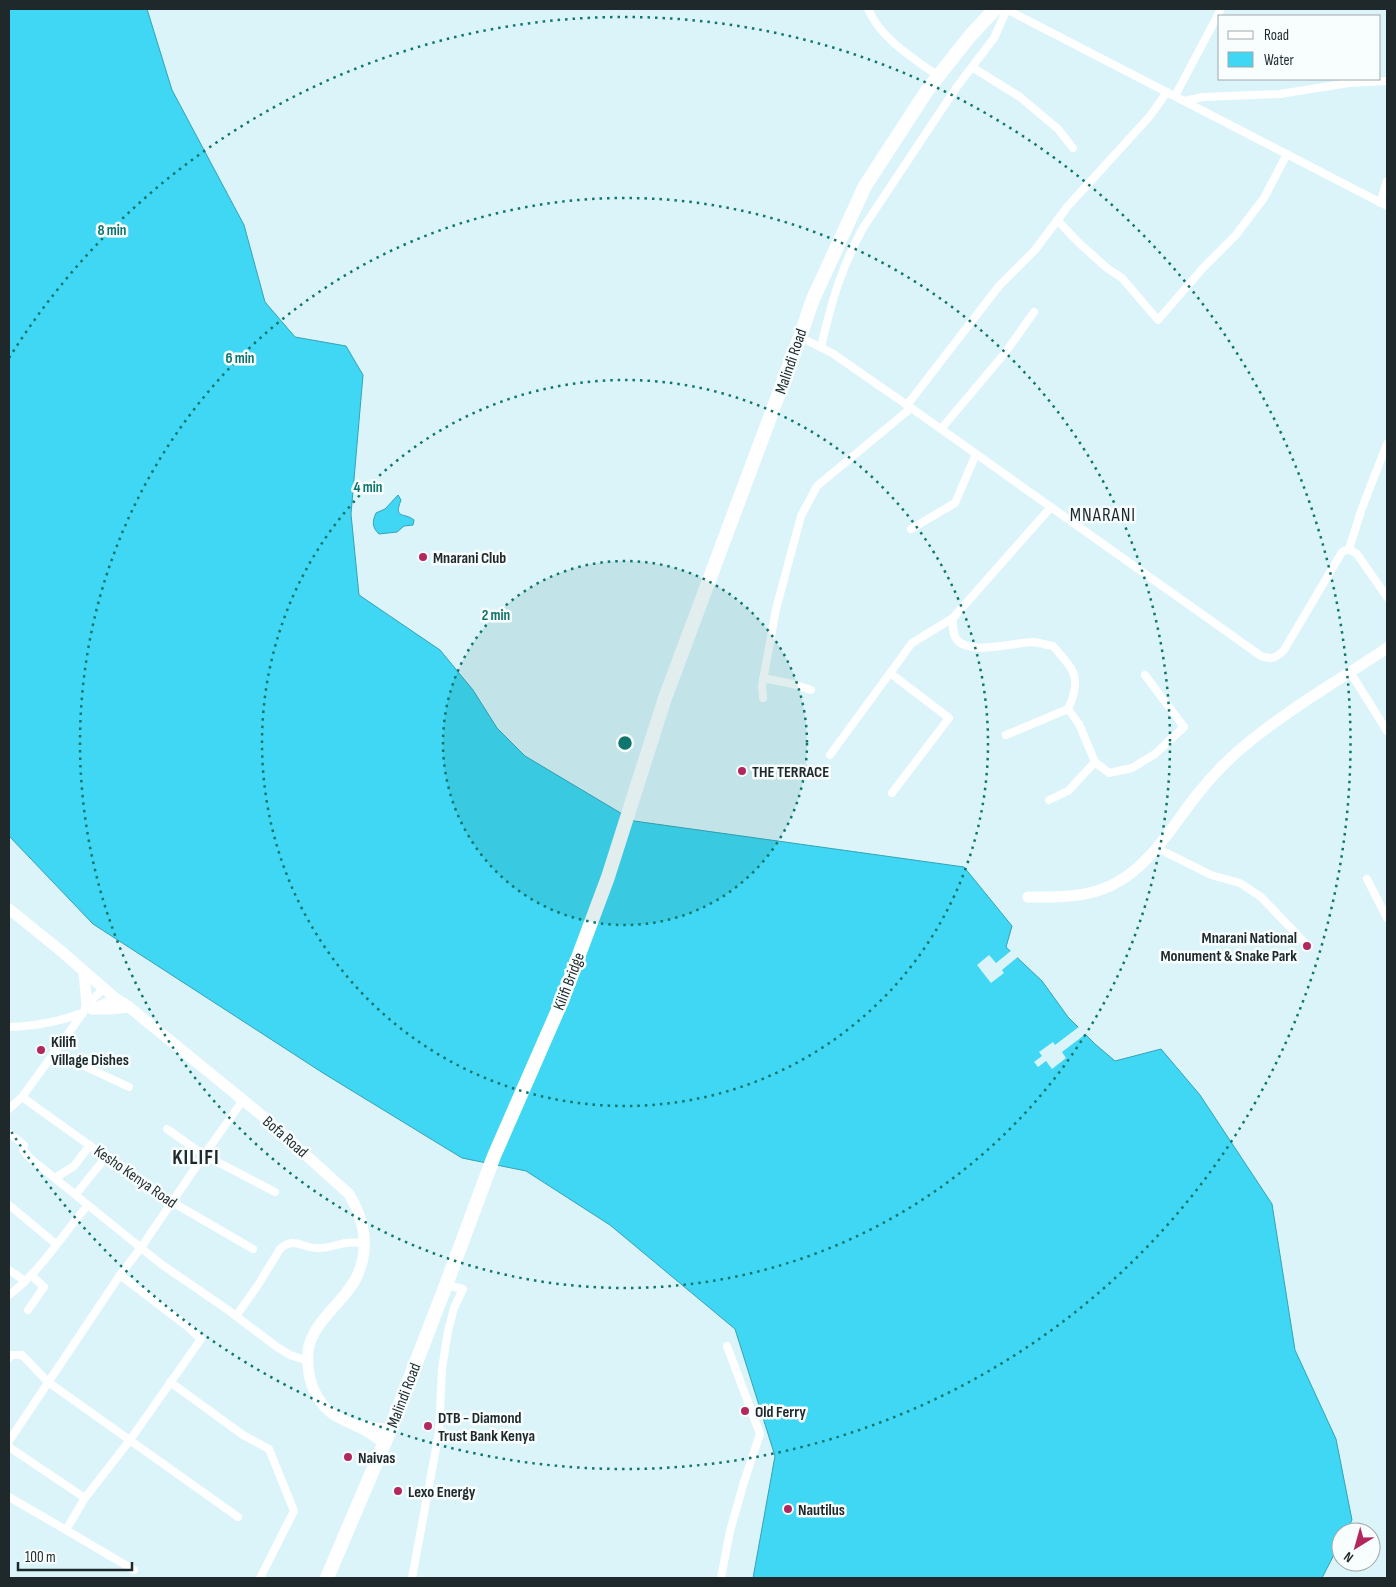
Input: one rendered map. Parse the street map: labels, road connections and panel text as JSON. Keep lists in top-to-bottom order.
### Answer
{
  "streets": {
    "highway": ["Malindi Road", "Kilifi Bridge"],
    "street": ["Bofa Road", "Kesho Kenya Road"]
  },
  "crossings": [
    ["Malindi Road", "Kilifi Bridge"],
    ["Malindi Road", "Bofa Road"]
  ],
  "districts": ["MNARANI", "KILIFI"],
  "places": [
    "Mnarani Club",
    "THE TERRACE",
    "Mnarani National Monument & Snake Park",
    "Kilifi Village Dishes",
    "Old Ferry",
    "DTB - Diamond Trust Bank Kenya",
    "Naivas",
    "Lexo Energy",
    "Nautilus"
  ],
  "legend": ["Road", "Water"],
  "scale_bar": "100 m",
  "north": "bottom left",
  "rings": [
    "8 min",
    "6 min",
    "4 min",
    "2 min"
  ]
}
